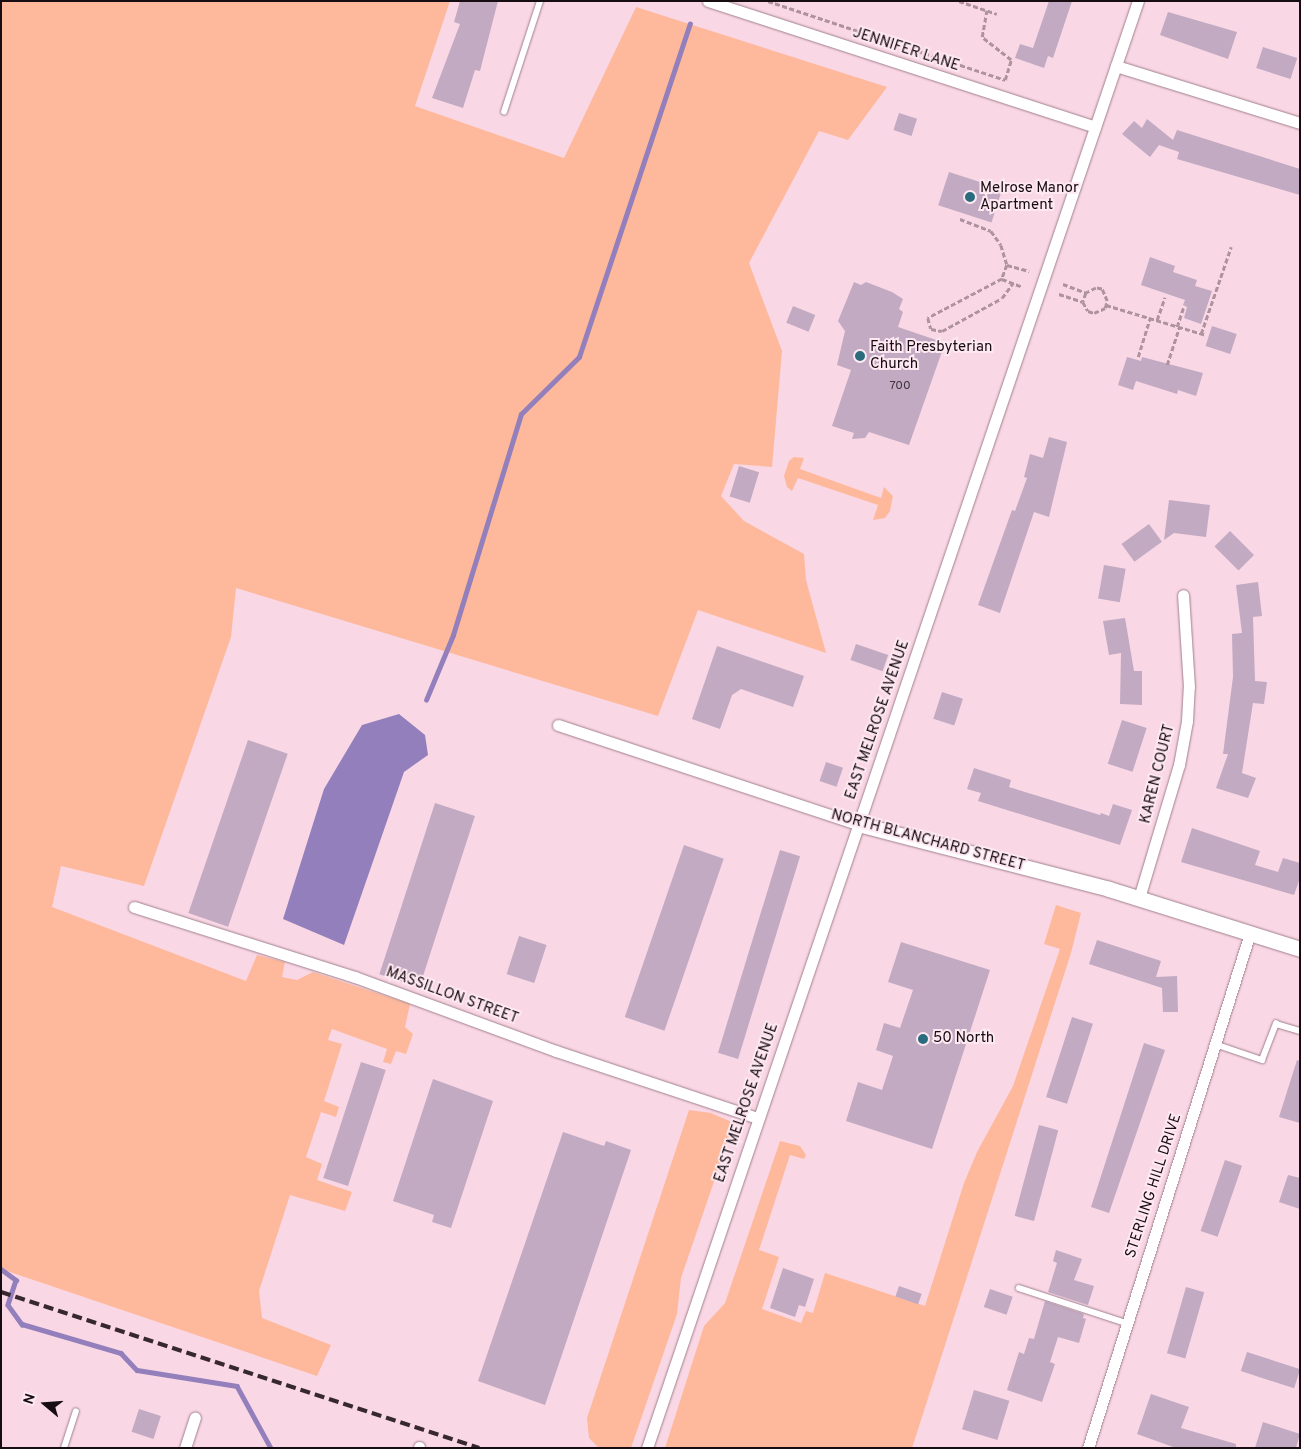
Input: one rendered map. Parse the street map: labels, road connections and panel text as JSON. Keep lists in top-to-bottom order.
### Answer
{
  "streets": {
    "street": [
      "JENNIFER LANE",
      "EAST MELROSE AVENUE",
      "KAREN COURT",
      "NORTH BLANCHARD STREET",
      "MASSILLON STREET",
      "STERLING HILL DRIVE"
    ]
  },
  "crossings": [
    ["JENNIFER LANE", "EAST MELROSE AVENUE"],
    ["EAST MELROSE AVENUE", "NORTH BLANCHARD STREET"],
    ["EAST MELROSE AVENUE", "MASSILLON STREET"],
    ["KAREN COURT", "NORTH BLANCHARD STREET"],
    ["NORTH BLANCHARD STREET", "STERLING HILL DRIVE"]
  ],
  "places": ["Melrose Manor Apartment", "Faith Presbyterian Church", "50 North"],
  "house_numbers": ["700"],
  "north": "left"
}
